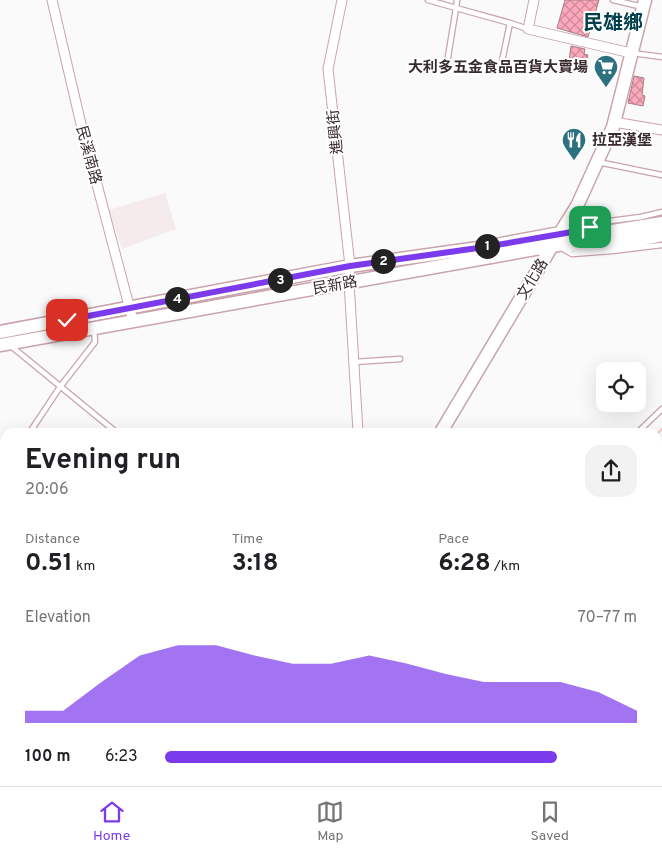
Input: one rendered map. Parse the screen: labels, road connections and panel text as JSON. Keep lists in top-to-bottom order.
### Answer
{
  "streets": {
    "main road": ["文化路", "民新路"],
    "street": ["進興街", "民溪南路"]
  },
  "crossings": [
    ["進興街", "民新路"],
    ["民溪南路", "民新路"],
    ["文化路", "民新路"]
  ],
  "districts": ["民雄鄉"],
  "places": {
    "supermarket": ["大利多五金食品百貨大賣場"],
    "restaurant": ["拉亞漢堡"]
  },
  "page": {
    "pins": [
      "1",
      "2",
      "3",
      "4"
    ],
    "heading": ["Evening run", "20:06"],
    "stats": [
      ["Distance", "0.51 km"],
      ["Time", "3:18"],
      ["Pace", "6:28 /km"]
    ],
    "chart": ["Elevation", "70–77 m"],
    "list": [
      {
        "name": "100 m",
        "note": "6:23"
      }
    ],
    "tabs": ["Home", "Map", "Saved"]
  }
}
